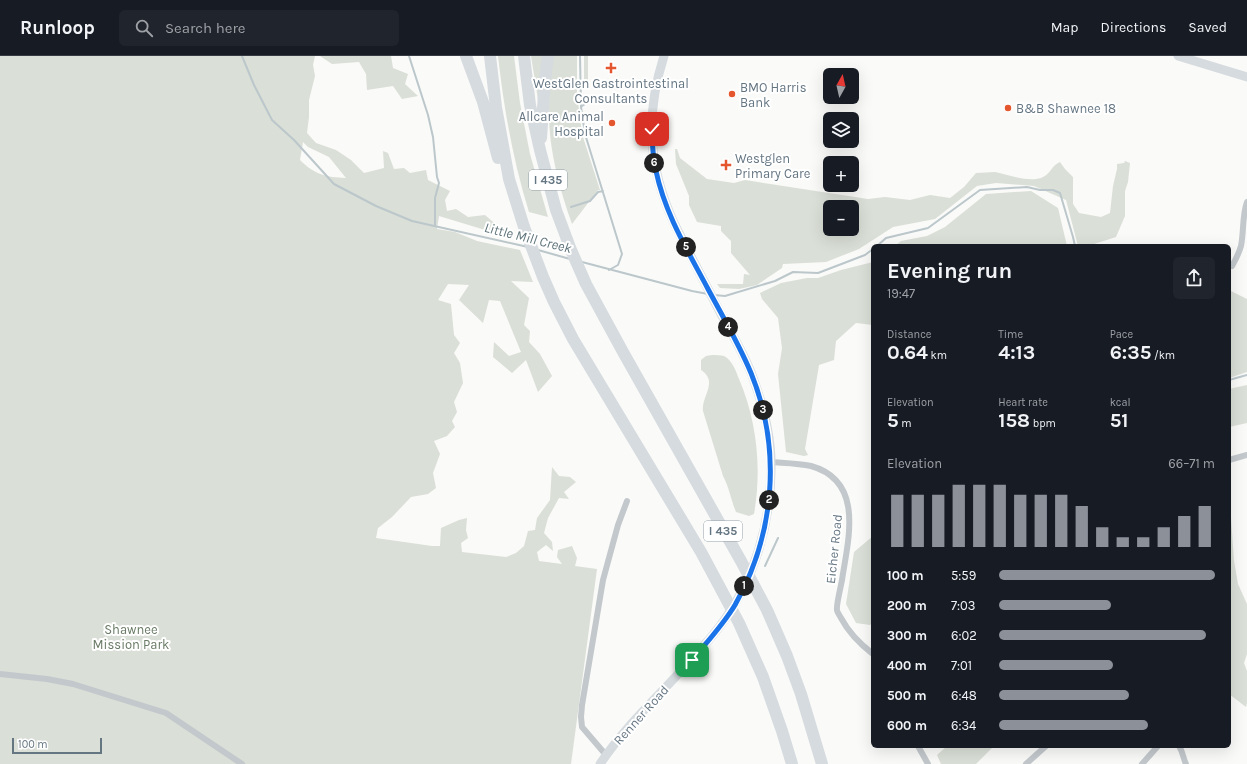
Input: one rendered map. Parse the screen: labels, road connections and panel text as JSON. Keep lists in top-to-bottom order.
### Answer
{
  "streets": {
    "highway": ["I 435"],
    "main road": ["Renner Road"],
    "street": ["Eicher Road"]
  },
  "crossings": [
    ["Eicher Road", "Renner Road"]
  ],
  "water": ["Little Mill Creek"],
  "parks": ["Shawnee Mission Park"],
  "places": {
    "health": ["WestGlen Gastrointestinal Consultants", "Westglen Primary Care"],
    "other": ["BMO Harris Bank", "B&B Shawnee 18", "Allcare Animal Hospital"]
  },
  "scale_bar": "100 m",
  "north": "top",
  "page": {
    "header": "Runloop",
    "search": "Search here",
    "nav": ["Map", "Directions", "Saved"],
    "map_buttons": ["+", "−"],
    "pins": [
      "6",
      "5",
      "4",
      "3",
      "2",
      "1"
    ],
    "heading": ["Evening run", "19:47"],
    "stats": [
      ["Distance", "0.64 km"],
      ["Time", "4:13"],
      ["Pace", "6:35 /km"],
      ["Elevation", "5 m"],
      ["Heart rate", "158 bpm"],
      ["kcal", "51"]
    ],
    "chart": ["Elevation", "66–71 m"],
    "list": [
      {
        "name": "100 m",
        "note": "5:59"
      },
      {
        "name": "200 m",
        "note": "7:03"
      },
      {
        "name": "300 m",
        "note": "6:02"
      },
      {
        "name": "400 m",
        "note": "7:01"
      },
      {
        "name": "500 m",
        "note": "6:48"
      },
      {
        "name": "600 m",
        "note": "6:34"
      }
    ],
    "scale": "100 m"
  }
}
